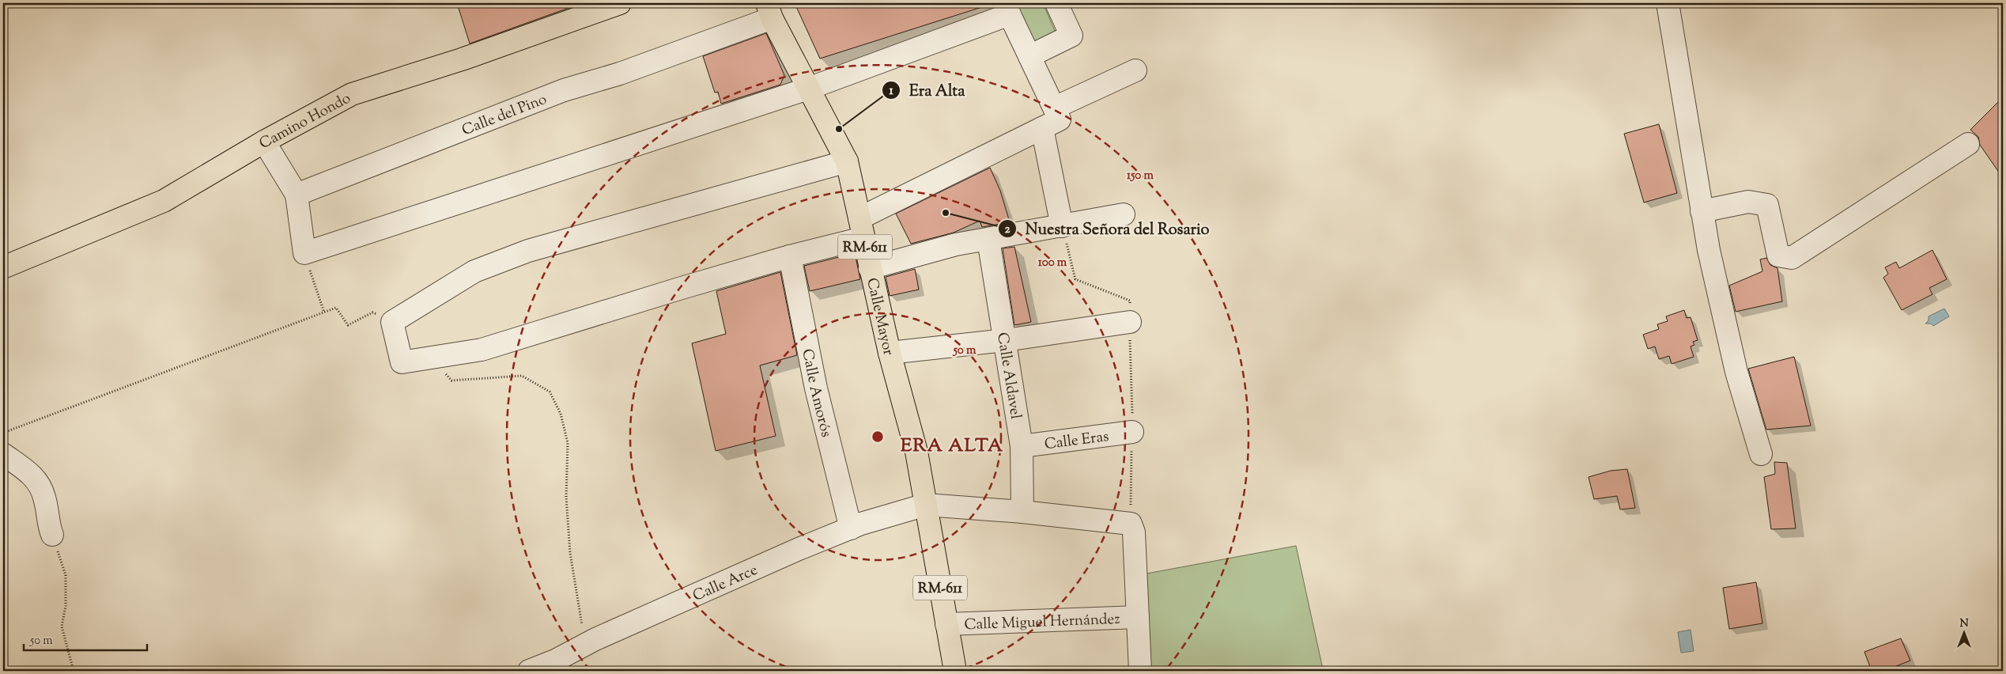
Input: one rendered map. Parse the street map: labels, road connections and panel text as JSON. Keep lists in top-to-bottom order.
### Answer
{
  "streets": {
    "main road": ["Camino Hondo", "RM-611", "Calle Mayor"],
    "street": [
      "Calle del Pino",
      "Calle Aldavel",
      "Calle Amorós",
      "Calle Eras",
      "Calle Arce",
      "Calle Miguel Hernández"
    ]
  },
  "crossings": [
    ["Calle del Pino", "Calle Mayor"],
    ["RM-611", "Calle Mayor"],
    ["RM-611", "Calle Arce"],
    ["RM-611", "Calle Miguel Hernández"],
    ["Calle Mayor", "Calle Arce"],
    ["Calle Aldavel", "Calle Eras"],
    ["Calle Amorós", "Calle Arce"]
  ],
  "districts": ["ERA ALTA"],
  "places": ["Era Alta", "Nuestra Señora del Rosario"],
  "scale_bar": "50 m",
  "north": "top",
  "rings": ["150 m", "100 m", "50 m"]
}
